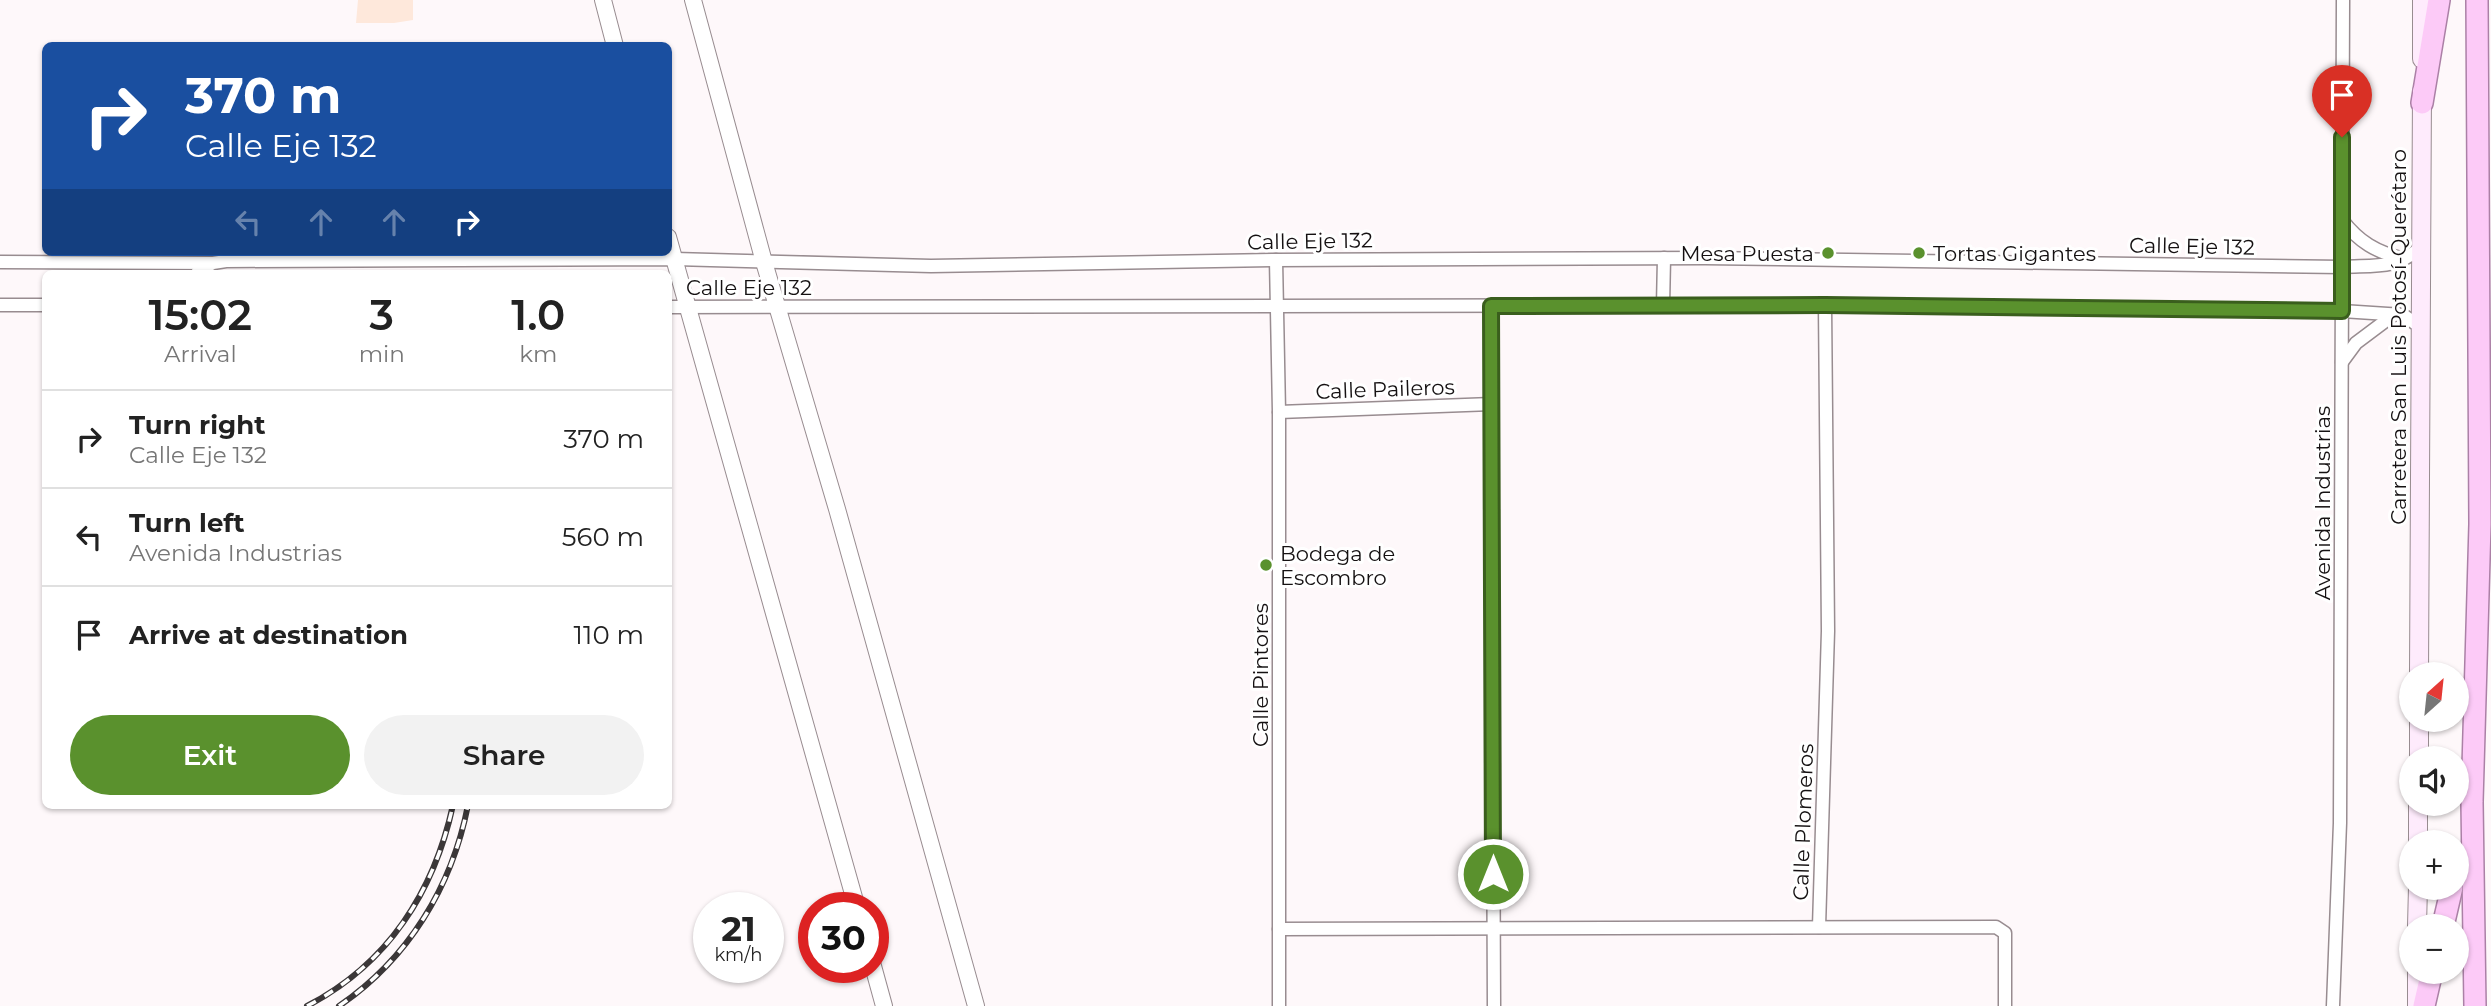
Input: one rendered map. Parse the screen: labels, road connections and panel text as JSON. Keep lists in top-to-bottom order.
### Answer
{
  "streets": {
    "main road": ["Carretera San Luis Potosí-Querétaro"],
    "street": [
      "Calle Eje 132",
      "Calle Paileros",
      "Avenida Industrias",
      "Calle Pintores",
      "Calle Plomeros"
    ]
  },
  "crossings": [
    ["Calle Eje 132", "Carretera San Luis Potosí-Querétaro"],
    ["Calle Eje 132", "Avenida Industrias"],
    ["Calle Eje 132", "Calle Pintores"],
    ["Calle Eje 132", "Calle Plomeros"],
    ["Calle Paileros", "Calle Pintores"],
    ["Calle Pintores", "Calle Plomeros"]
  ],
  "places": ["Mesa Puesta", "Tortas Gigantes", "Bodega de Escombro"],
  "north": "top right",
  "page": {
    "turn": ["370 m", "Calle Eje 132"],
    "eta": [
      "15:02",
      "Arrival",
      "3",
      "min",
      "1.0",
      "km"
    ],
    "list": [
      {
        "name": "Turn right",
        "note": "Calle Eje 132",
        "value": "370 m"
      },
      {
        "name": "Turn left",
        "note": "Avenida Industrias",
        "value": "560 m"
      },
      {
        "name": "Arrive at destination",
        "value": "110 m"
      }
    ],
    "map_buttons": ["+", "−"],
    "buttons": ["Exit", "Share"],
    "speed": "21 km/h",
    "limit": "30"
  }
}
